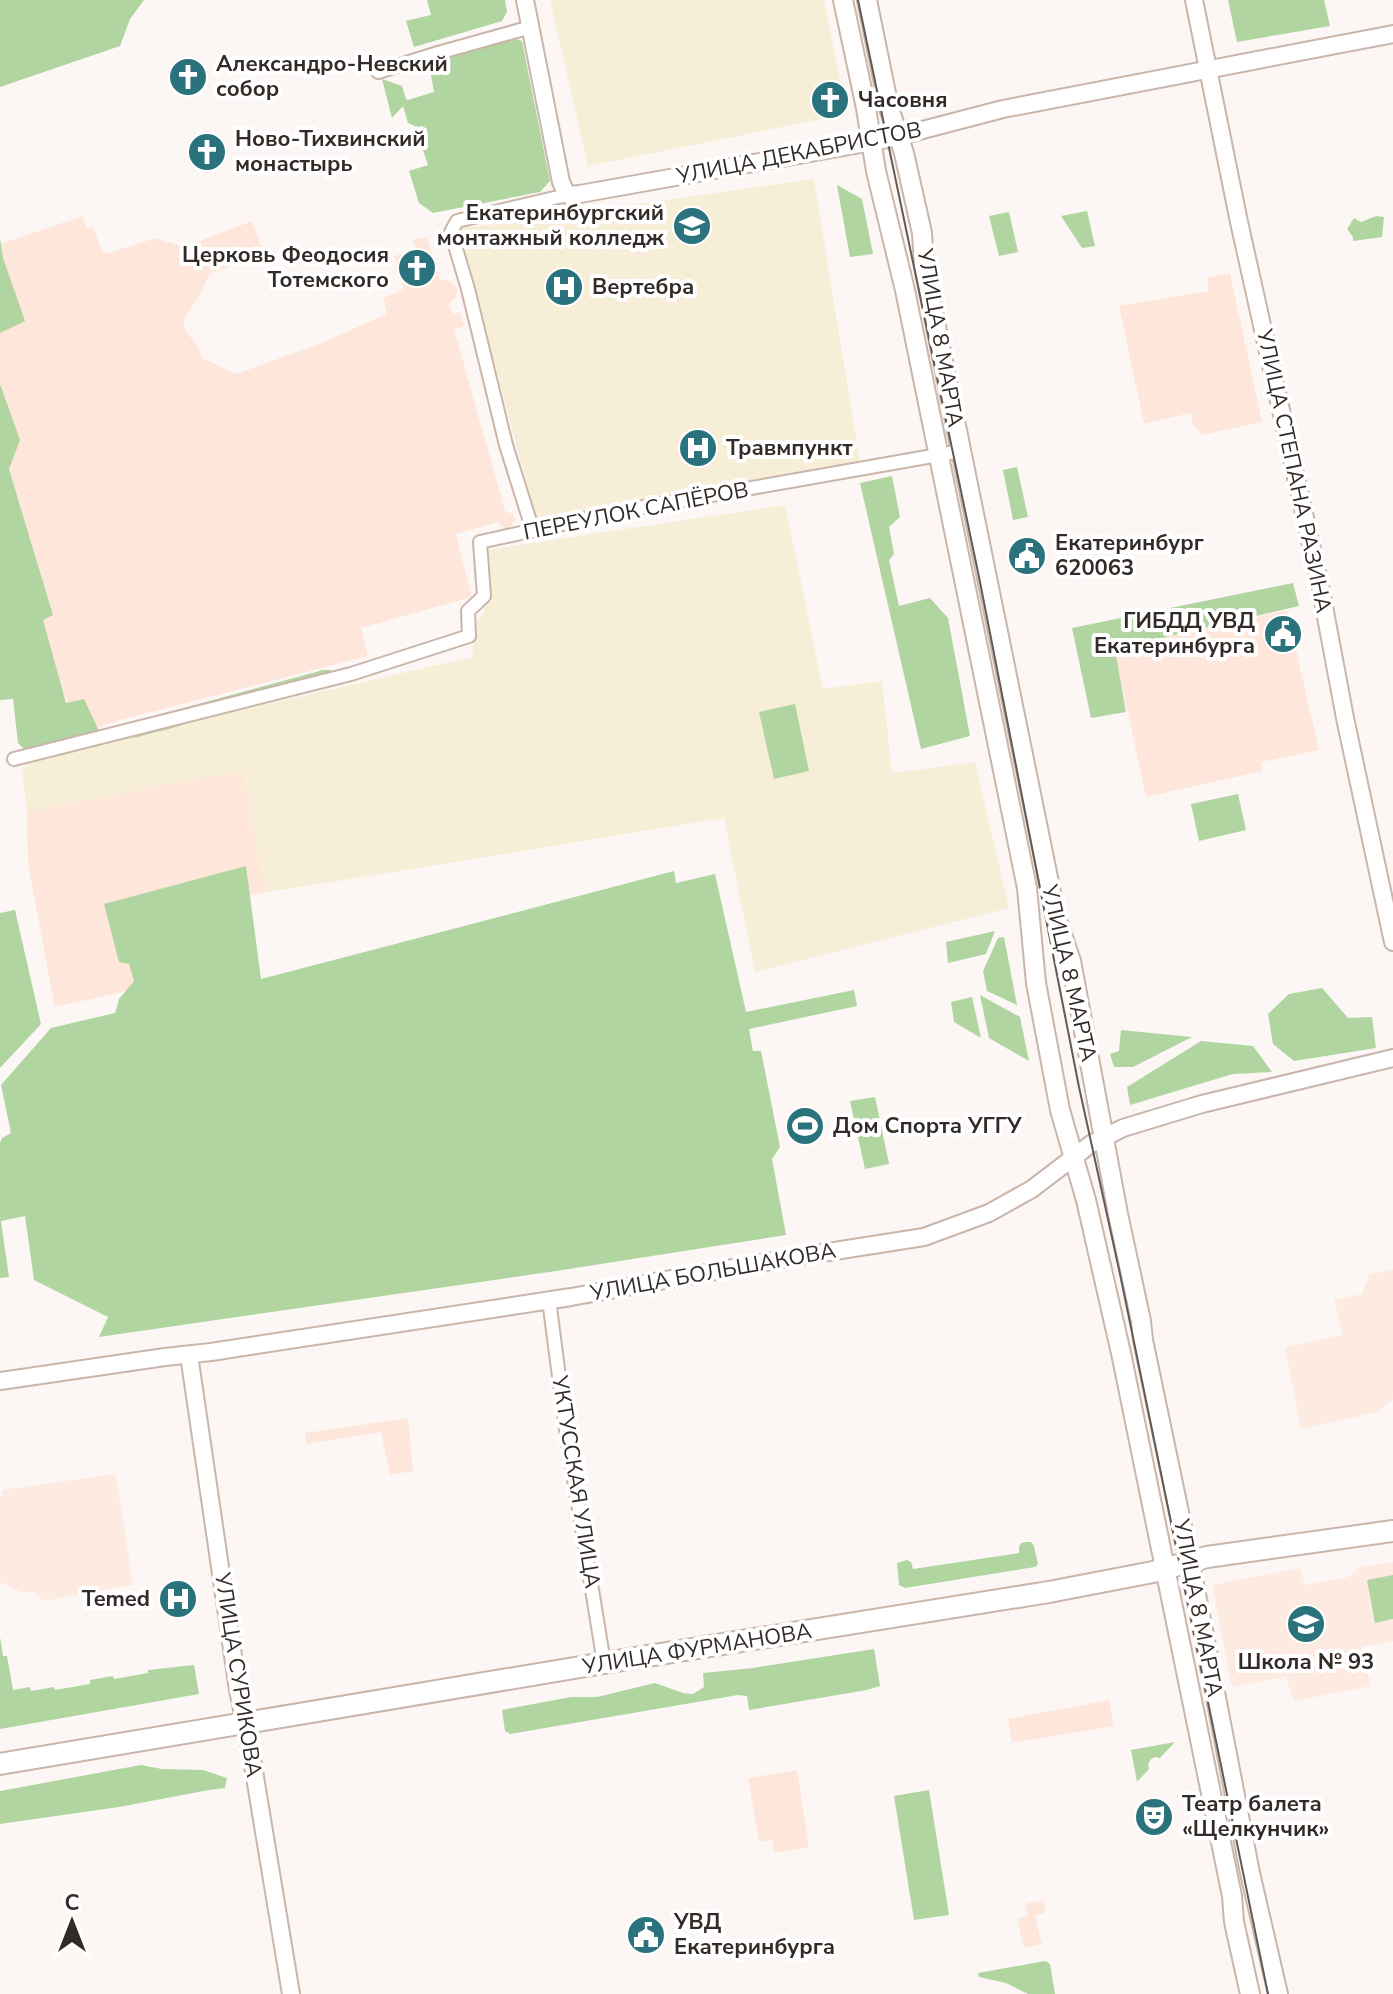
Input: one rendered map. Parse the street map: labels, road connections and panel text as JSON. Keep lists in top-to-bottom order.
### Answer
{
  "streets": {
    "main road": ["УЛИЦА 8 МАРТА", "УЛИЦА ФУРМАНОВА"],
    "street": [
      "УЛИЦА ДЕКАБРИСТОВ",
      "УЛИЦА СТЕПАНА РАЗИНА",
      "ПЕРЕУЛОК САПЁРОВ",
      "УЛИЦА БОЛЬШАКОВА",
      "УКТУССКАЯ УЛИЦА",
      "УЛИЦА СУРИКОВА"
    ]
  },
  "crossings": [
    ["УЛИЦА ДЕКАБРИСТОВ", "УЛИЦА 8 МАРТА"],
    ["УЛИЦА ДЕКАБРИСТОВ", "УЛИЦА СТЕПАНА РАЗИНА"],
    ["УЛИЦА ДЕКАБРИСТОВ", "ПЕРЕУЛОК САПЁРОВ"],
    ["УЛИЦА 8 МАРТА", "ПЕРЕУЛОК САПЁРОВ"],
    ["УЛИЦА 8 МАРТА", "УЛИЦА БОЛЬШАКОВА"],
    ["УЛИЦА 8 МАРТА", "УЛИЦА ФУРМАНОВА"],
    ["УЛИЦА БОЛЬШАКОВА", "УКТУССКАЯ УЛИЦА"],
    ["УЛИЦА БОЛЬШАКОВА", "УЛИЦА СУРИКОВА"],
    ["УКТУССКАЯ УЛИЦА", "УЛИЦА ФУРМАНОВА"],
    ["УЛИЦА ФУРМАНОВА", "УЛИЦА СУРИКОВА"]
  ],
  "places": {
    "church": [
      "Александро-Невский собор",
      "Часовня",
      "Ново-Тихвинский монастырь",
      "Церковь Феодосия Тотемского"
    ],
    "school or university": ["Екатеринбургский монтажный колледж", "Школа № 93"],
    "hospital": ["Вертебра", "Травмпункт", "Temed"],
    "public building": ["Екатеринбург 620063", "ГИБДД УВД Екатеринбурга", "УВД Екатеринбурга"],
    "sports": ["Дом Спорта УГГУ"],
    "theatre": ["Театр балета «Щелкунчик»"]
  },
  "north": "top"
}
